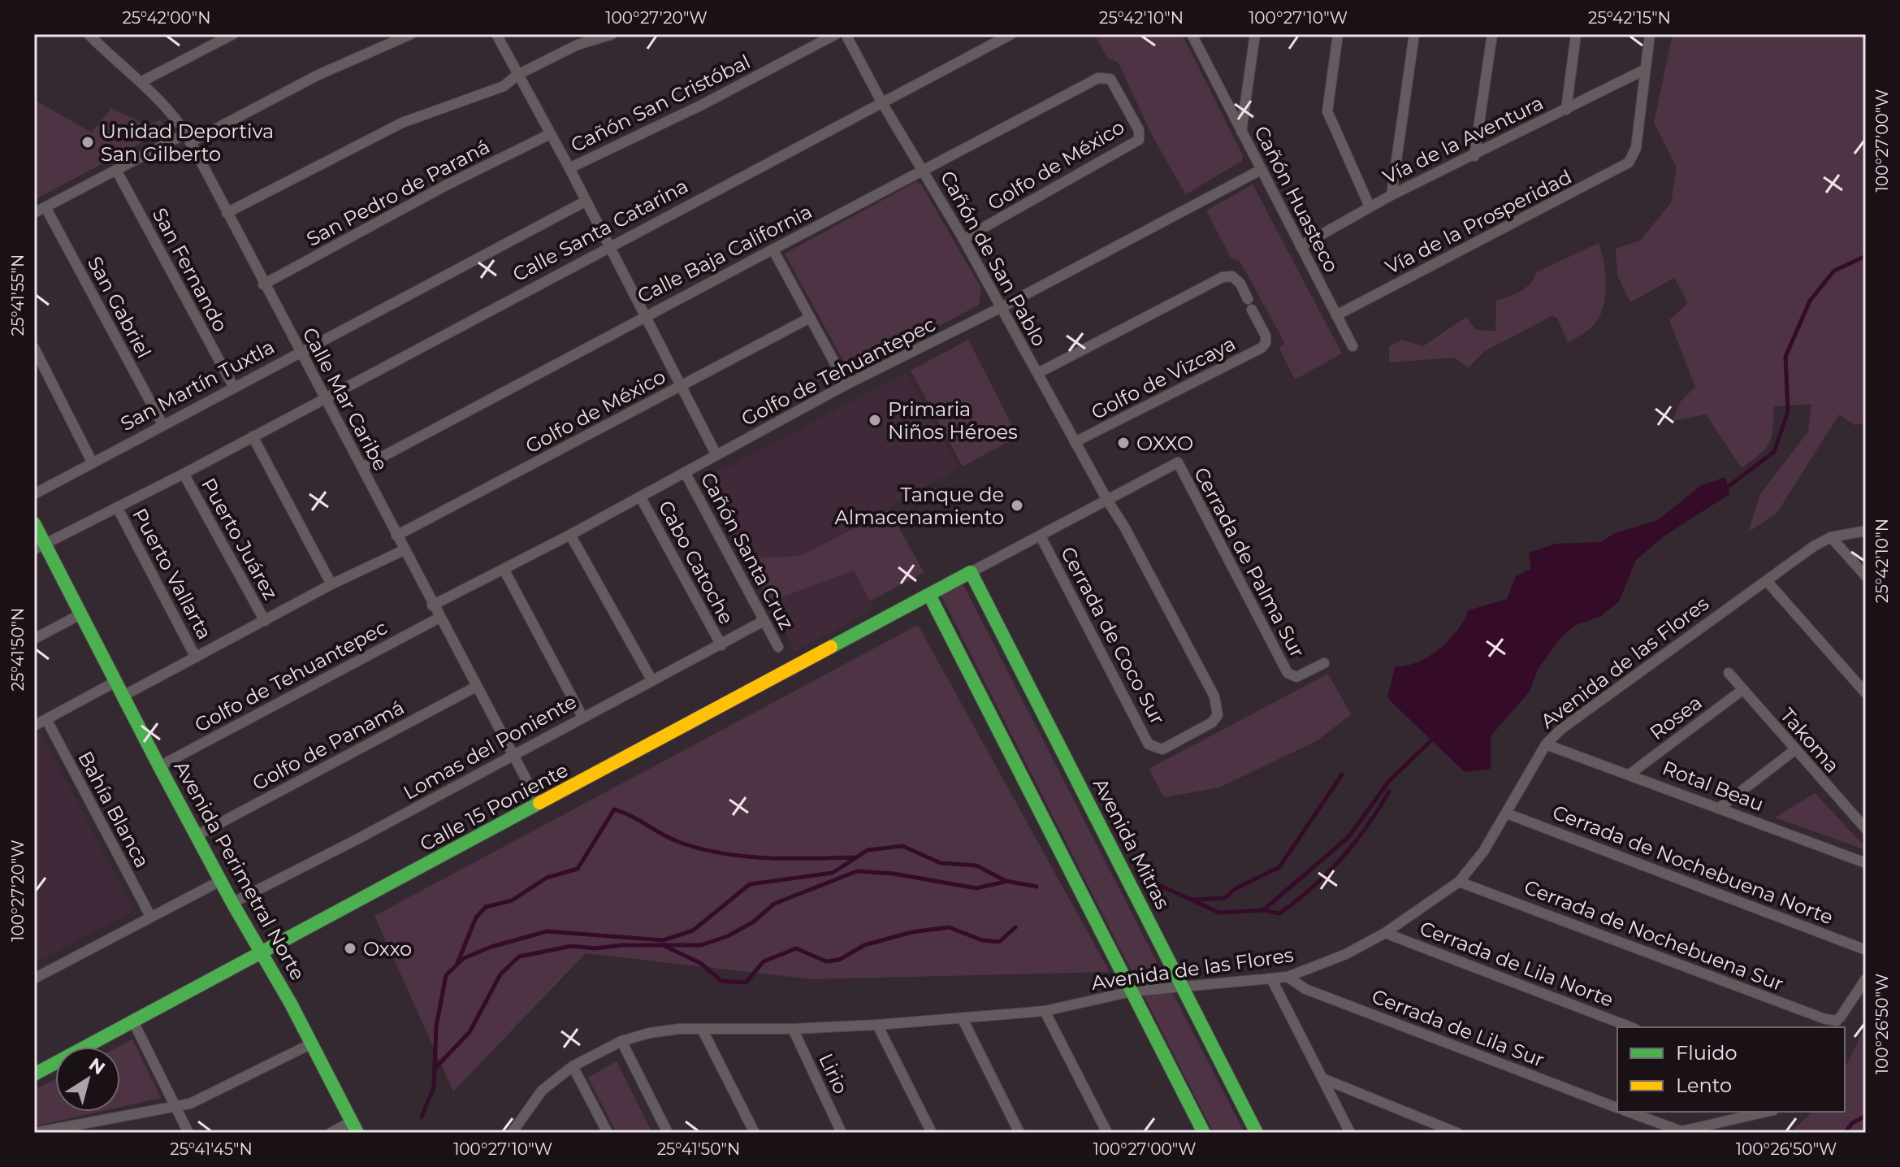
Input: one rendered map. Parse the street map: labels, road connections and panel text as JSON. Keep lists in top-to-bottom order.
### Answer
{
  "streets": {
    "street": [
      "Cañón San Cristóbal",
      "Vía de la Aventura",
      "Golfo de México",
      "San Pedro de Paraná",
      "Cañón Huasteco",
      "Vía de la Prosperidad",
      "Calle Santa Catarina",
      "Calle Baja California",
      "Cañón de San Pablo",
      "San Fernando",
      "San Gabriel",
      "Golfo de Tehuantepec",
      "Golfo de Vizcaya",
      "San Martín Tuxtla",
      "Calle Mar Caribe",
      "Puerto Juárez",
      "Cañón Santa Cruz",
      "Cabo Catoche",
      "Cerrada de Palma Sur",
      "Puerto Vallarta",
      "Cerrada de Coco Sur",
      "Avenida de las Flores",
      "Rosea",
      "Takoma",
      "Golfo de Panamá",
      "Lomas del Poniente",
      "Rotal Beau",
      "Calle 15 Poniente",
      "Bahía Blanca",
      "Avenida Mitras",
      "Cerrada de Nochebuena Norte",
      "Avenida Perimetral Norte",
      "Cerrada de Nochebuena Sur",
      "Cerrada de Lila Norte",
      "Cerrada de Lila Sur",
      "Lirio"
    ]
  },
  "crossings": [
    ["Cañón San Cristóbal", "Cañón Santa Cruz"],
    ["Vía de la Aventura", "Cañón Huasteco"],
    ["Vía de la Aventura", "Vía de la Prosperidad"],
    ["Golfo de México", "Calle Baja California"],
    ["Golfo de México", "Cañón de San Pablo"],
    ["Golfo de México", "Calle Mar Caribe"],
    ["Golfo de México", "Cañón Santa Cruz"],
    ["San Pedro de Paraná", "Calle Mar Caribe"],
    ["San Pedro de Paraná", "Cañón Santa Cruz"],
    ["Cañón Huasteco", "Vía de la Prosperidad"],
    ["Cañón Huasteco", "Golfo de Tehuantepec"],
    ["Calle Santa Catarina", "Cañón de San Pablo"],
    ["Calle Santa Catarina", "Calle Mar Caribe"],
    ["Calle Santa Catarina", "Puerto Juárez"],
    ["Calle Santa Catarina", "Cañón Santa Cruz"],
    ["Calle Santa Catarina", "Puerto Vallarta"],
    ["Calle Santa Catarina", "Avenida Perimetral Norte"],
    ["Calle Baja California", "Cañón de San Pablo"],
    ["Calle Baja California", "Calle Mar Caribe"],
    ["Calle Baja California", "Cañón Santa Cruz"],
    ["Cañón de San Pablo", "Golfo de Tehuantepec"],
    ["Cañón de San Pablo", "Golfo de Vizcaya"],
    ["Cañón de San Pablo", "Cerrada de Palma Sur"],
    ["Cañón de San Pablo", "Cerrada de Coco Sur"],
    ["San Fernando", "San Martín Tuxtla"],
    ["San Gabriel", "San Martín Tuxtla"],
    ["Golfo de Tehuantepec", "Calle Mar Caribe"],
    ["Golfo de Tehuantepec", "Cañón Santa Cruz"],
    ["Golfo de Tehuantepec", "Cabo Catoche"],
    ["Golfo de Tehuantepec", "Avenida Perimetral Norte"],
    ["San Martín Tuxtla", "Calle Mar Caribe"],
    ["San Martín Tuxtla", "Cañón Santa Cruz"],
    ["Calle Mar Caribe", "Golfo de Panamá"],
    ["Calle Mar Caribe", "Lomas del Poniente"],
    ["Calle Mar Caribe", "Calle 15 Poniente"],
    ["Cañón Santa Cruz", "Lomas del Poniente"],
    ["Cabo Catoche", "Lomas del Poniente"],
    ["Avenida de las Flores", "Rotal Beau"],
    ["Avenida de las Flores", "Avenida Mitras"],
    ["Avenida de las Flores", "Cerrada de Nochebuena Norte"],
    ["Avenida de las Flores", "Cerrada de Nochebuena Sur"],
    ["Avenida de las Flores", "Cerrada de Lila Norte"],
    ["Avenida de las Flores", "Cerrada de Lila Sur"],
    ["Avenida de las Flores", "Lirio"],
    ["Rosea", "Takoma"],
    ["Rosea", "Rotal Beau"],
    ["Golfo de Panamá", "Avenida Perimetral Norte"],
    ["Lomas del Poniente", "Avenida Perimetral Norte"],
    ["Calle 15 Poniente", "Avenida Mitras"],
    ["Calle 15 Poniente", "Avenida Perimetral Norte"]
  ],
  "places": [
    "Unidad Deportiva San Gilberto",
    "Primaria Niños Héroes",
    "OXXO",
    "Tanque de Almacenamiento",
    "Oxxo"
  ],
  "legend": ["Fluido", "Lento"],
  "north": "top right",
  "coordinates": [
    "25°42'00\"N",
    "100°27'20\"W",
    "25°42'10\"N",
    "100°27'10\"W",
    "25°42'15\"N",
    "100°27'00\"W",
    "25°41'55\"N",
    "25°41'50\"N",
    "100°26'50\"W",
    "25°41'45\"N"
  ]
}
